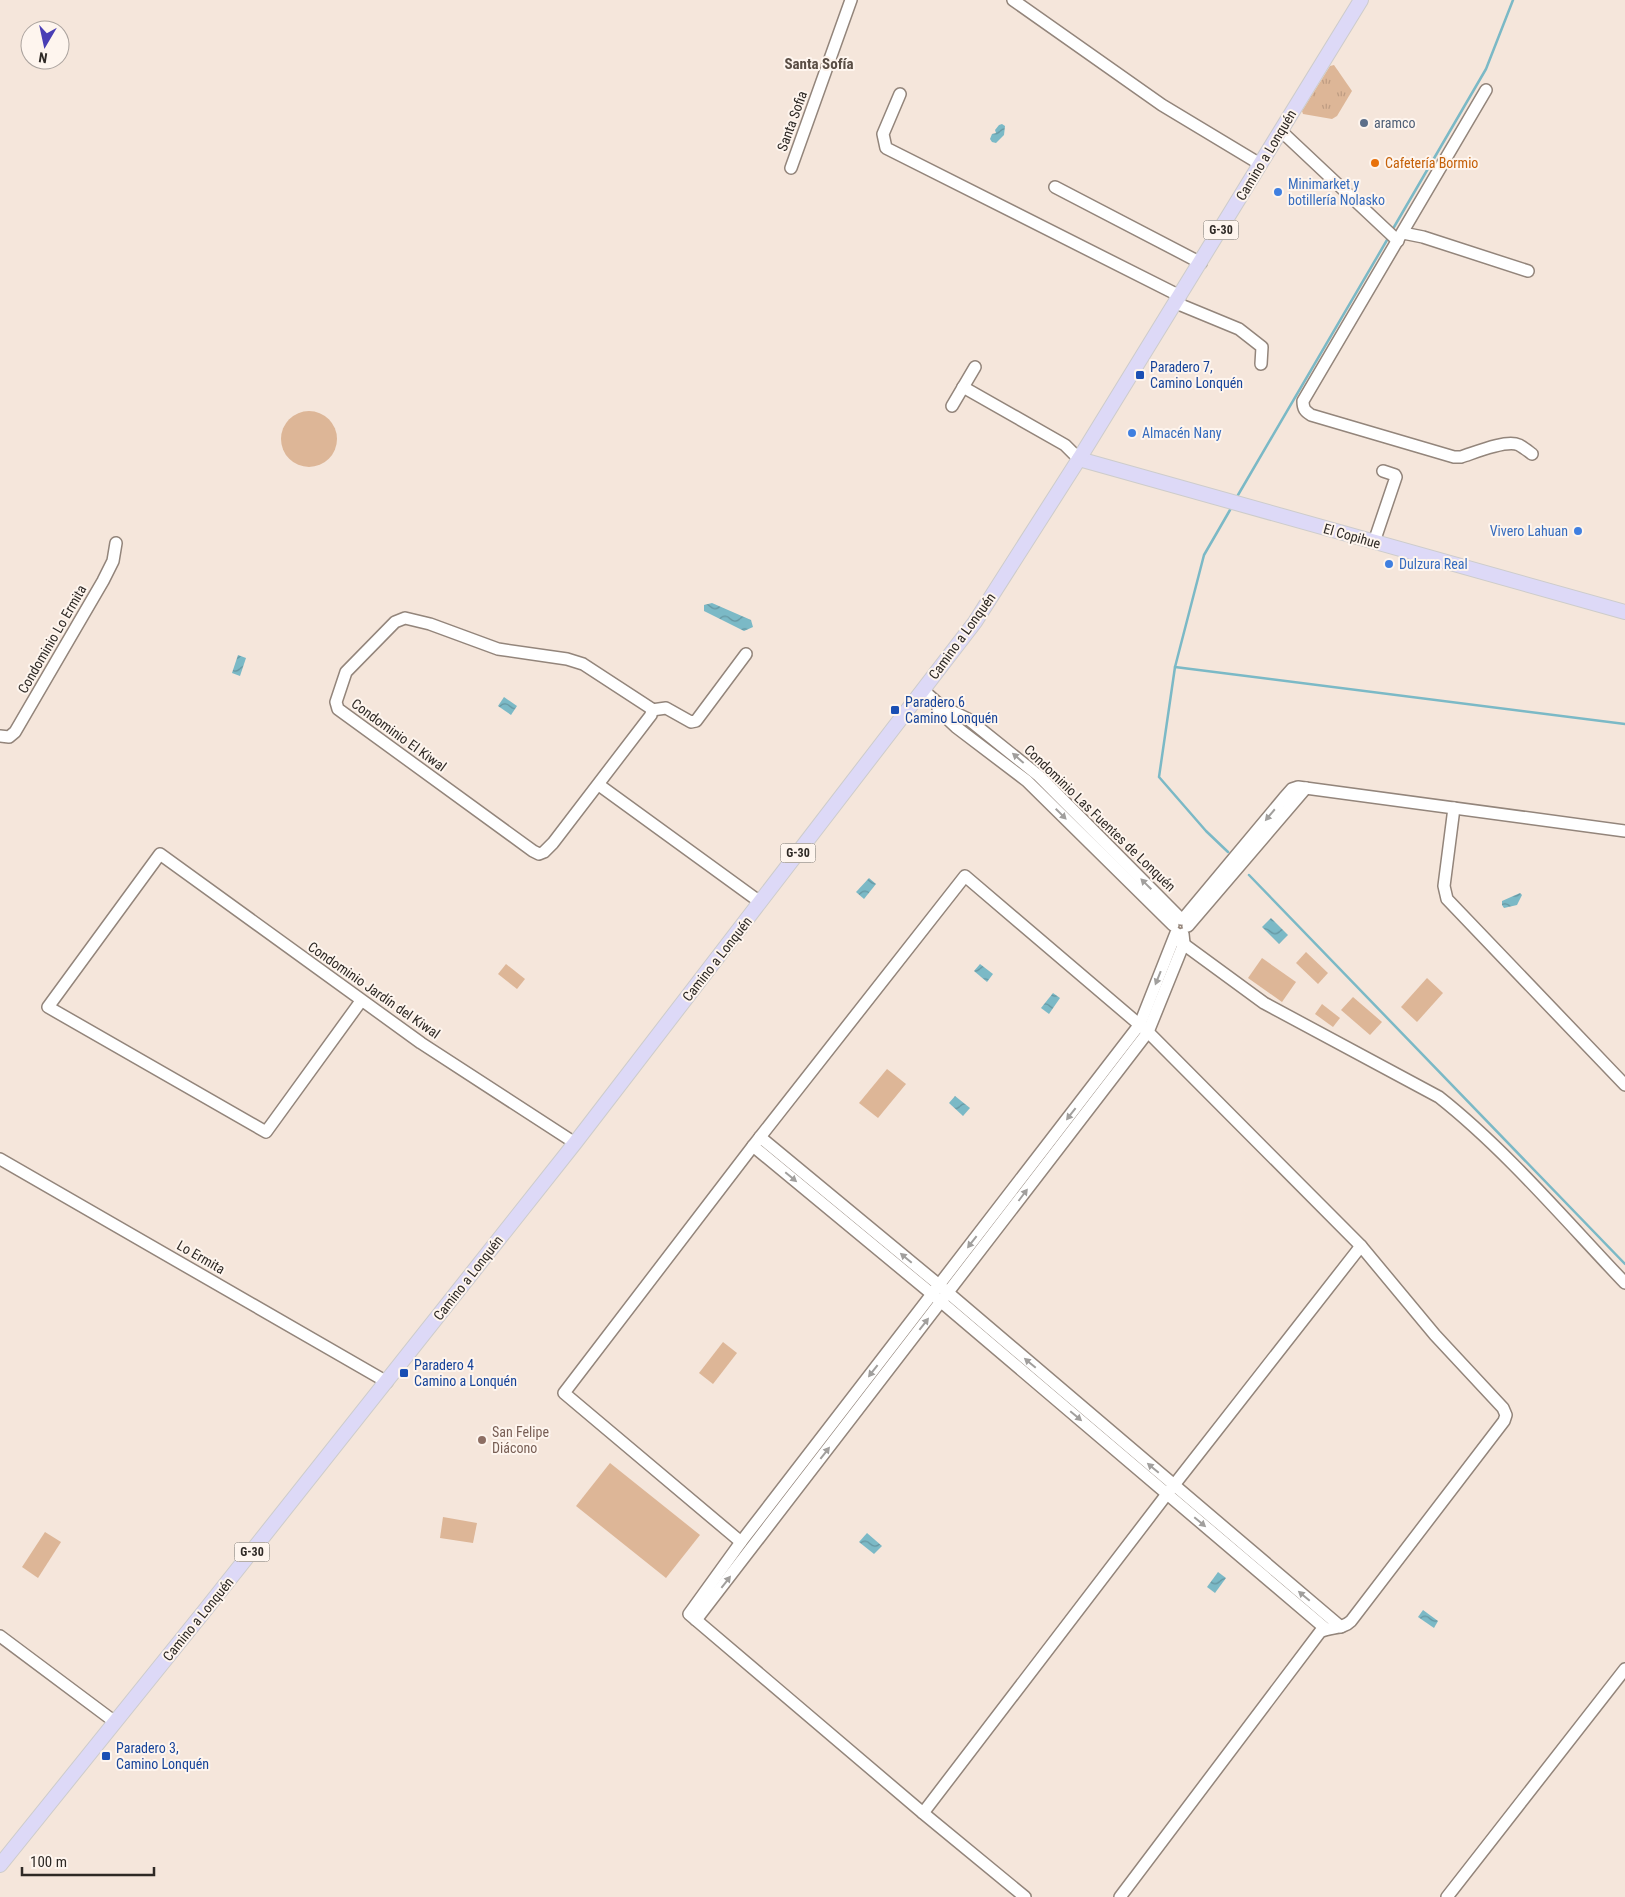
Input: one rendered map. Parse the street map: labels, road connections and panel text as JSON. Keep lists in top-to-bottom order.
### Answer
{
  "streets": {
    "main road": ["Camino a Lonquén", "G-30", "El Copihue"],
    "street": [
      "Santa Sofia",
      "Condominio Lo Ermita",
      "Condominio El Kiwal",
      "Condominio Las Fuentes de Lonquén",
      "Condominio Jardín del Kiwal",
      "Lo Ermita"
    ]
  },
  "crossings": [
    ["Camino a Lonquén", "El Copihue"],
    ["Camino a Lonquén", "Condominio Las Fuentes de Lonquén"],
    ["Camino a Lonquén", "Condominio Jardín del Kiwal"],
    ["Camino a Lonquén", "Lo Ermita"]
  ],
  "districts": ["Santa Sofía"],
  "places": {
    "other": [
      "aramco",
      "Cafetería Bormio",
      "Minimarket y botillería Nolasko",
      "Almacén Nany",
      "Vivero Lahuan",
      "Dulzura Real",
      "San Felipe Diácono"
    ],
    "transit": [
      "Paradero 7, Camino Lonquén",
      "Paradero 6 Camino Lonquén",
      "Paradero 4 Camino a Lonquén",
      "Paradero 3, Camino Lonquén"
    ]
  },
  "scale_bar": "100 m",
  "north": "bottom"
}
